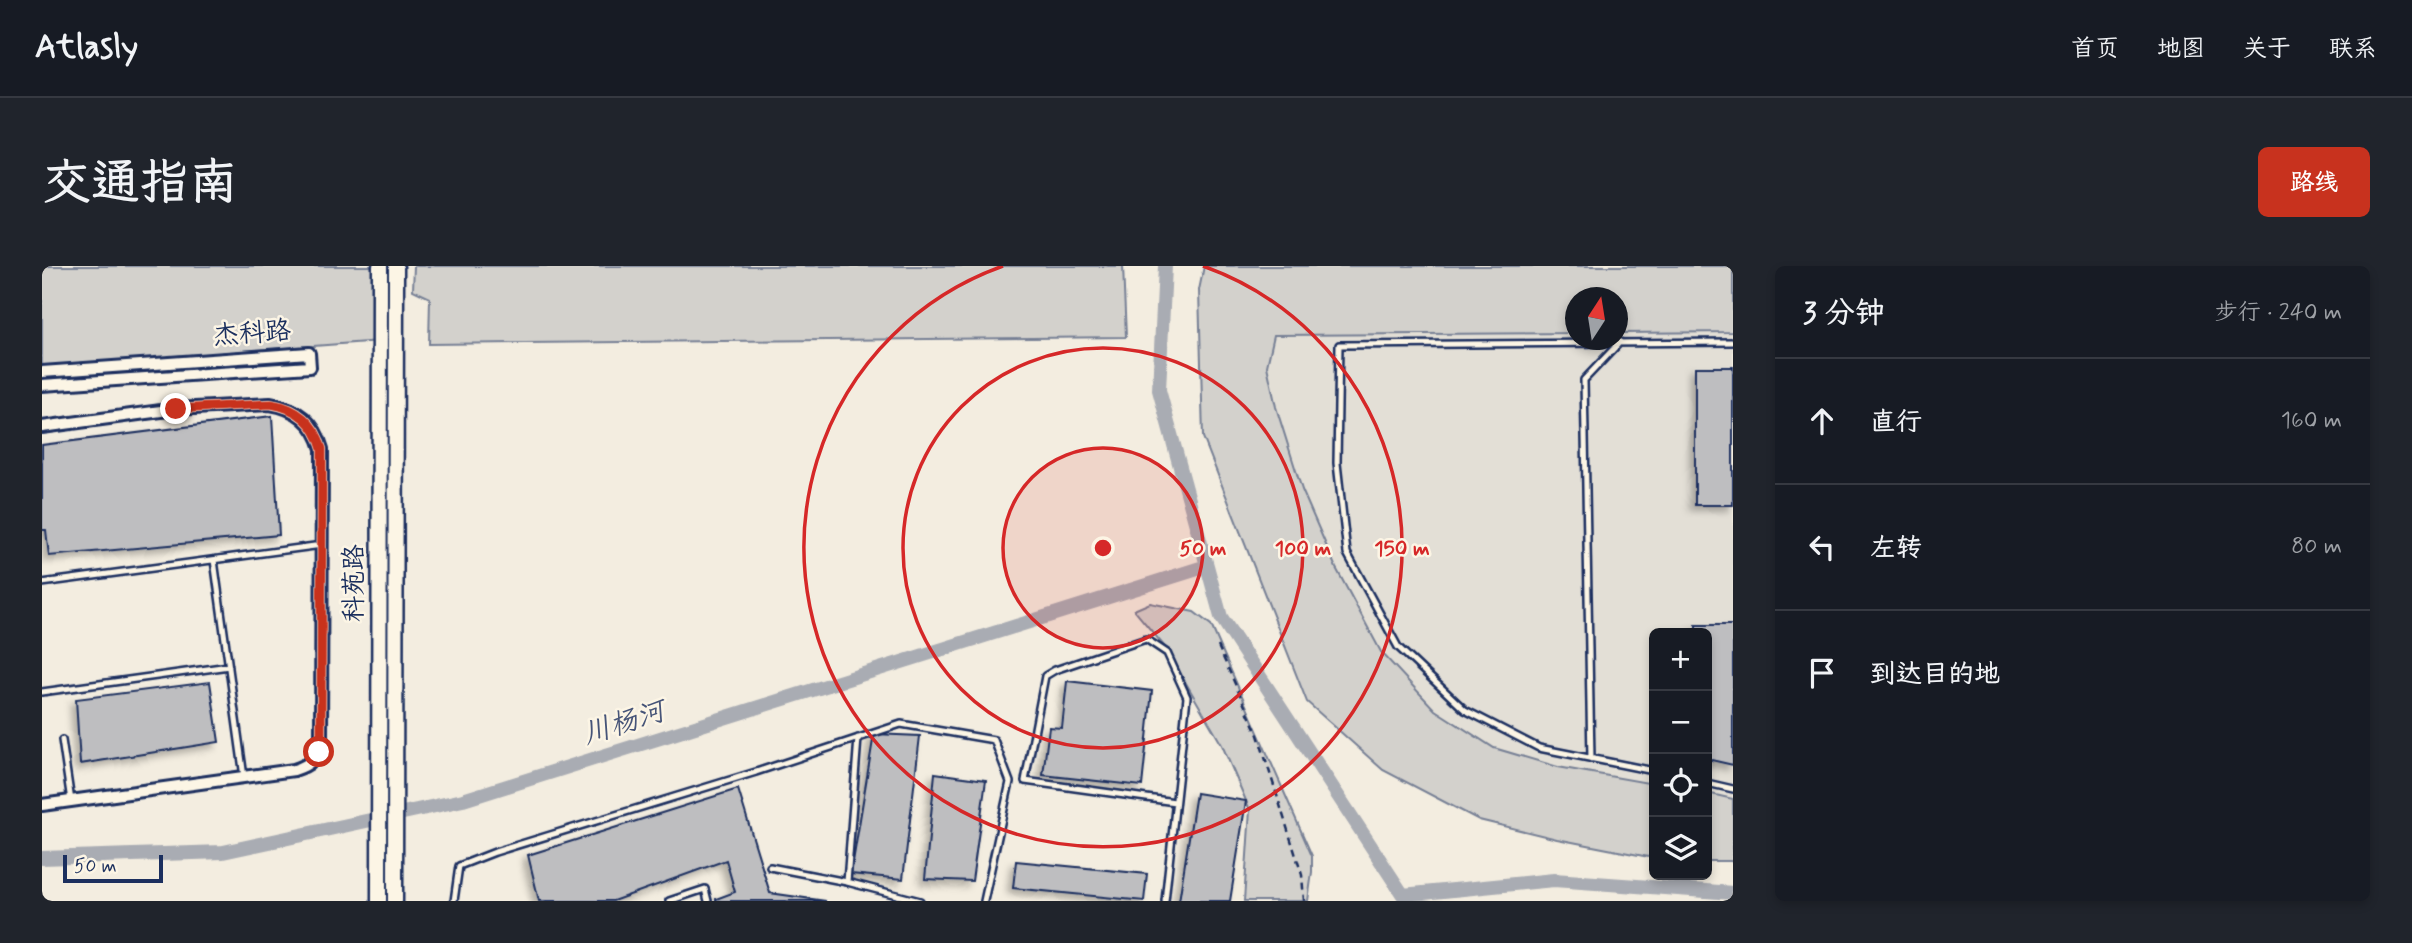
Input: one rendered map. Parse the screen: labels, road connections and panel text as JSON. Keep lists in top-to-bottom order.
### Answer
{
  "streets": {
    "street": ["杰科路", "科苑路"]
  },
  "water": ["川杨河"],
  "scale_bar": "50 m",
  "north": "top",
  "page": {
    "header": "Atlasly",
    "nav": [
      "首页",
      "地图",
      "关于",
      "联系"
    ],
    "title": "交通指南",
    "buttons": "路线",
    "heading": ["3 分钟", "步行 · 240 m"],
    "list": [
      ["直行", "160 m"],
      ["左转", "80 m"],
      "到达目的地"
    ],
    "map_buttons": ["+", "−"],
    "scale": "50 m"
  },
  "rings": ["50 m", "100 m", "150 m"]
}
